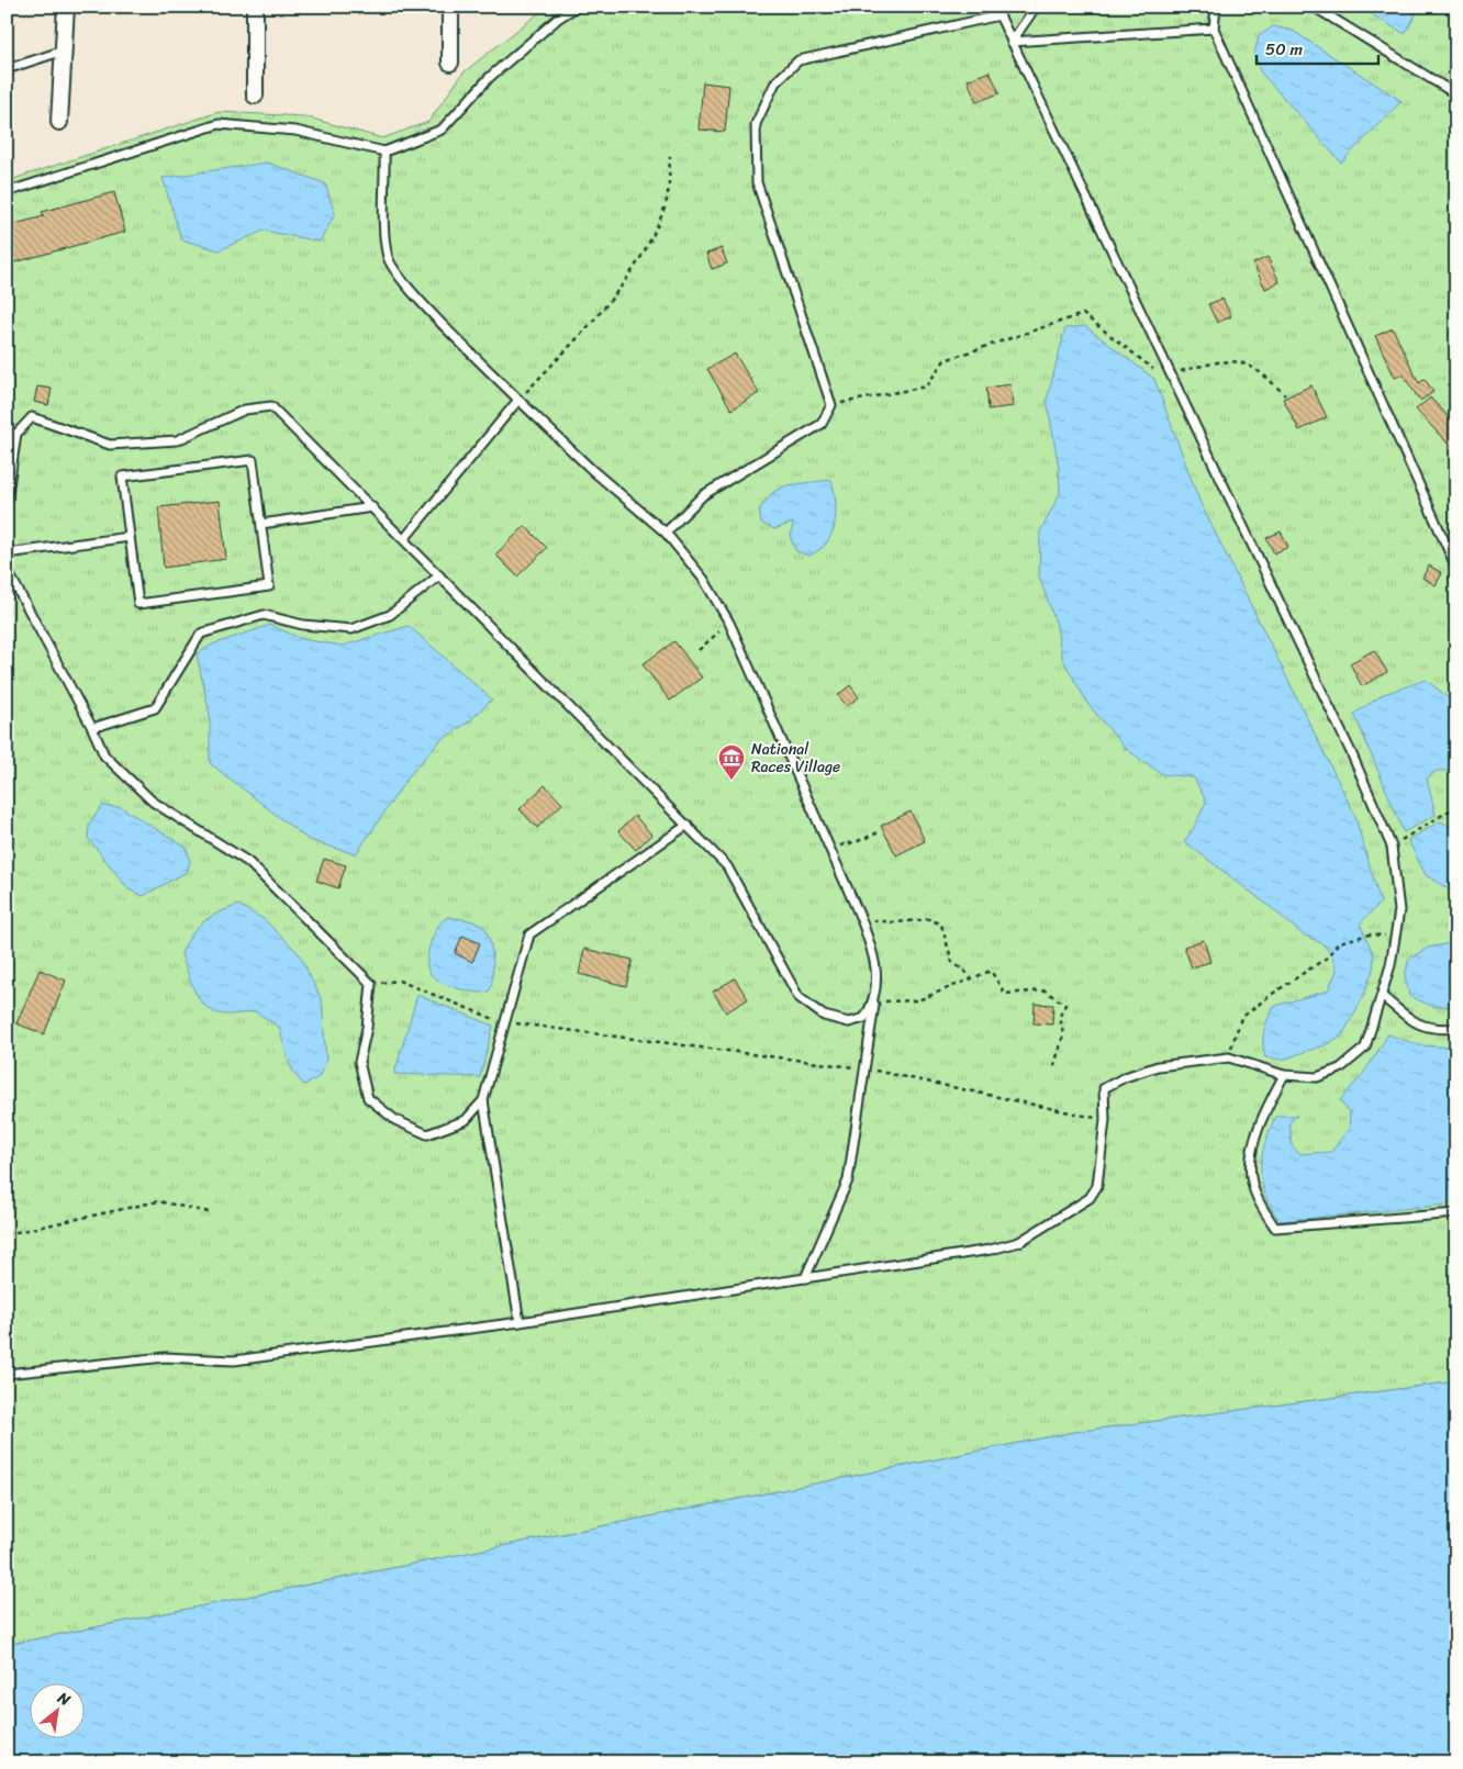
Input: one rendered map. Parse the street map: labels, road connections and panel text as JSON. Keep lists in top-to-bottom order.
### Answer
{
  "places": {
    "museum": ["National Races Village"]
  },
  "scale_bar": "50 m",
  "north": "top right"
}
